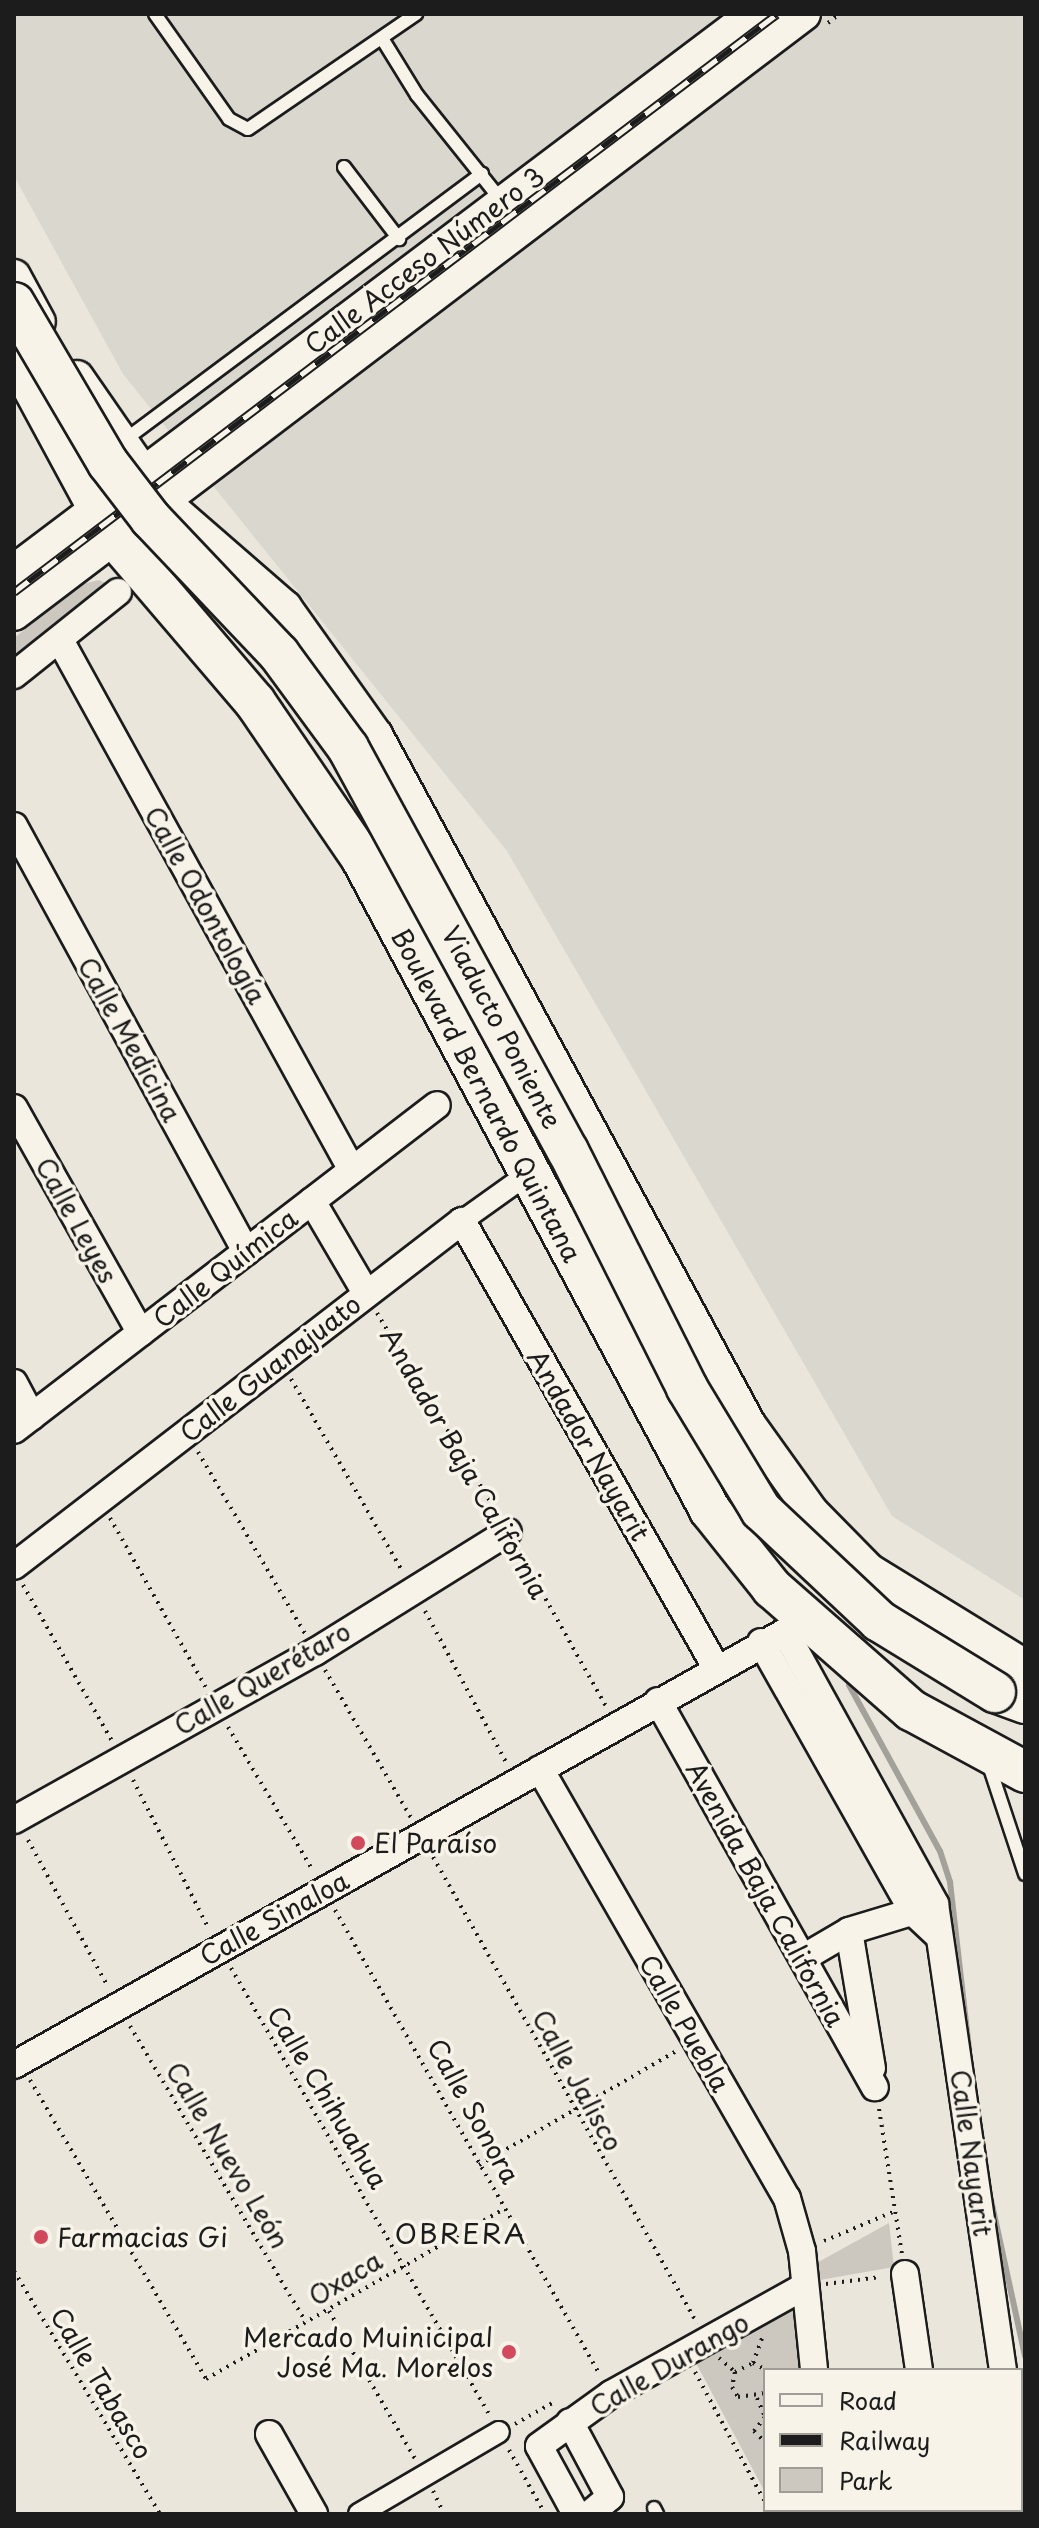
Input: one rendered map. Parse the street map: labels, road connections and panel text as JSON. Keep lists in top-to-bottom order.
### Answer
{
  "streets": {
    "main road": ["Viaducto Poniente", "Boulevard Bernardo Quintana"],
    "street": [
      "Calle Acceso Número 3",
      "Calle Odontología",
      "Calle Medicina",
      "Calle Leyes",
      "Calle Química",
      "Calle Guanajuato",
      "Andador Nayarit",
      "Calle Querétaro",
      "Avenida Baja California",
      "Calle Sinaloa",
      "Calle Puebla",
      "Calle Nayarit",
      "Calle Durango"
    ],
    "path": [
      "Andador Baja California",
      "Calle Jalisco",
      "Calle Chihuahua",
      "Calle Sonora",
      "Calle Nuevo León",
      "Oxaca",
      "Calle Tabasco"
    ]
  },
  "crossings": [
    ["Calle Acceso Número 3", "Boulevard Bernardo Quintana"],
    ["Calle Odontología", "Calle Química"],
    ["Calle Medicina", "Calle Química"],
    ["Boulevard Bernardo Quintana", "Calle Guanajuato"],
    ["Calle Leyes", "Calle Química"],
    ["Calle Guanajuato", "Andador Nayarit"],
    ["Calle Guanajuato", "Andador Baja California"],
    ["Andador Nayarit", "Calle Sinaloa"],
    ["Andador Baja California", "Calle Querétaro"],
    ["Andador Baja California", "Calle Sinaloa"],
    ["Calle Querétaro", "Calle Nuevo León"],
    ["Avenida Baja California", "Calle Sinaloa"],
    ["Calle Sinaloa", "Calle Puebla"],
    ["Calle Sinaloa", "Calle Jalisco"],
    ["Calle Sinaloa", "Calle Chihuahua"],
    ["Calle Sinaloa", "Calle Sonora"],
    ["Calle Sinaloa", "Calle Nayarit"],
    ["Calle Sinaloa", "Calle Nuevo León"],
    ["Calle Sinaloa", "Oxaca"],
    ["Calle Puebla", "Calle Durango"],
    ["Calle Jalisco", "Calle Durango"],
    ["Calle Chihuahua", "Oxaca"],
    ["Calle Sonora", "Oxaca"],
    ["Calle Sonora", "Calle Durango"],
    ["Calle Nuevo León", "Oxaca"]
  ],
  "districts": ["OBRERA"],
  "places": ["El Paraíso", "Farmacias Gi", "Mercado Muinicipal José Ma. Morelos"],
  "legend": ["Road", "Railway", "Park"]
}
